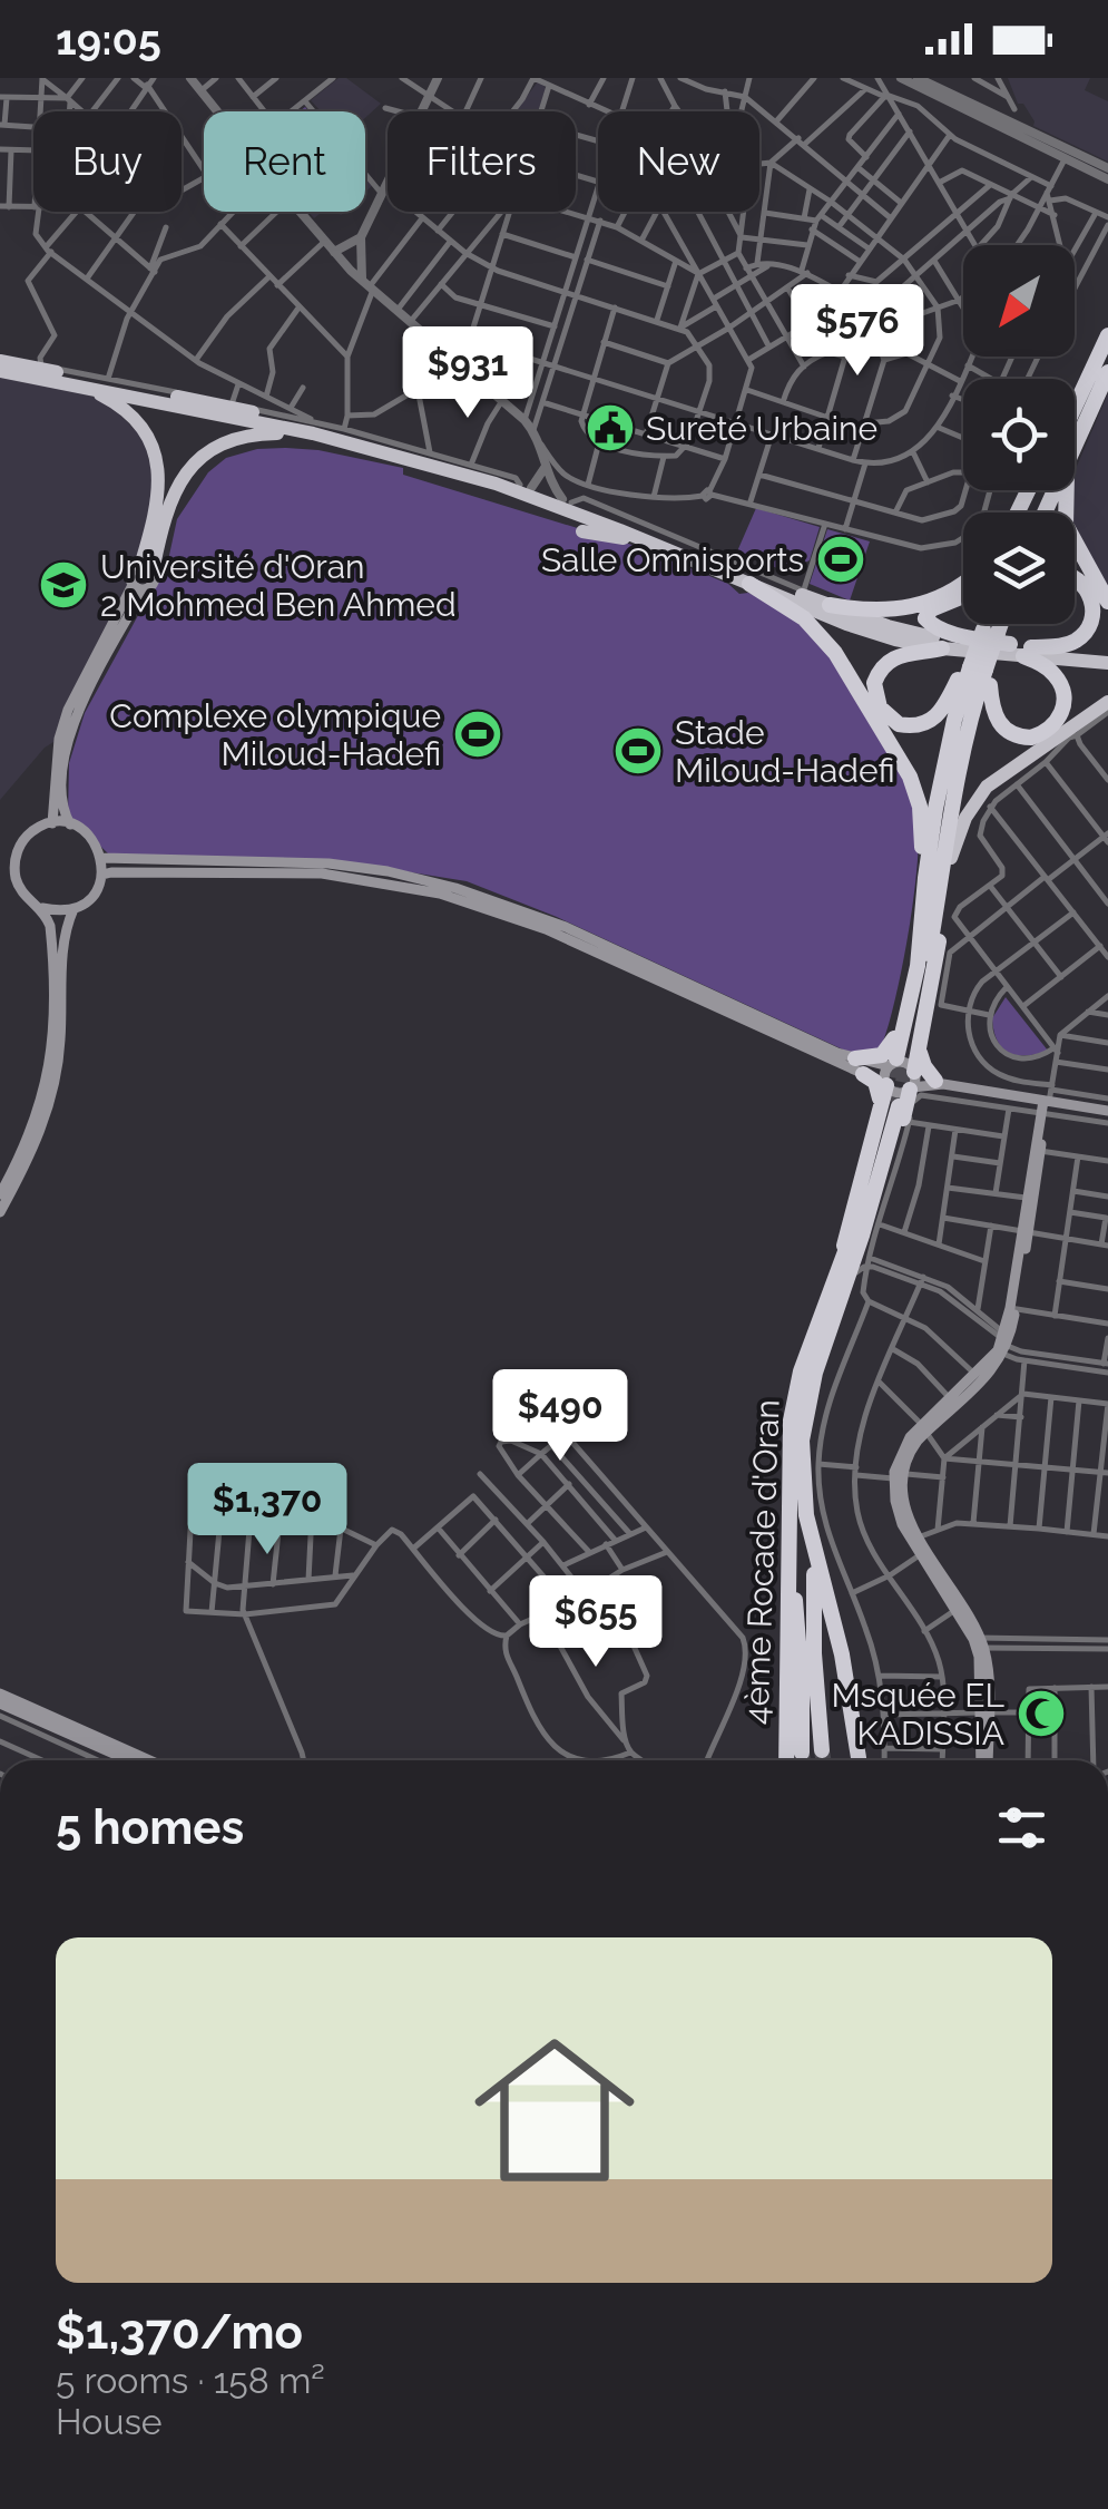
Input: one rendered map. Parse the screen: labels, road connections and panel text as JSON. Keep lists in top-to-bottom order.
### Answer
{
  "streets": {
    "highway": ["4ème Rocade d'Oran"]
  },
  "places": {
    "public building": ["Sureté Urbaine"],
    "sports": ["Salle Omnisports", "Complexe olympique Miloud-Hadefi", "Stade Miloud-Hadefi"],
    "school or university": ["Université d'Oran 2 Mohmed Ben Ahmed"],
    "mosque": ["Msquée EL KADISSIA"]
  },
  "north": "bottom left",
  "page": {
    "status": "19:05",
    "chip": [
      "Buy",
      "Rent",
      "Filters",
      "New"
    ],
    "price": [
      "$576",
      "$931",
      "$490",
      "$1,370",
      "$655"
    ],
    "heading": "5 homes",
    "list": [
      {
        "name": "$1,370/mo",
        "note": "5 rooms · 158 m² · House"
      }
    ]
  }
}
